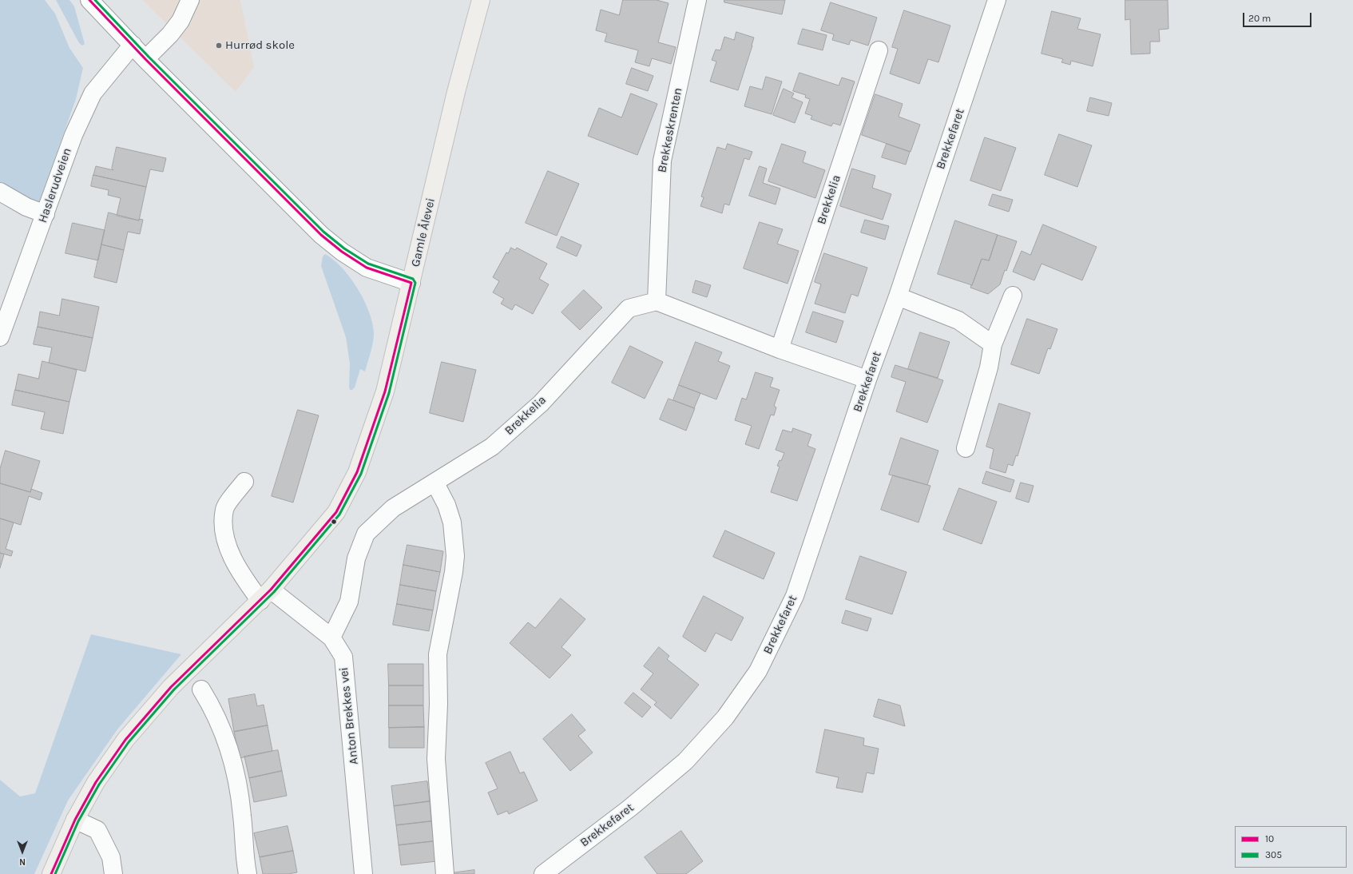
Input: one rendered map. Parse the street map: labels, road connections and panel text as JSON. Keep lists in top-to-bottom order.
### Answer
{
  "streets": {
    "main road": ["Gamle Ålevei"],
    "street": [
      "Brekkeskrenten",
      "Brekkefaret",
      "Haslerudveien",
      "Brekkelia",
      "Anton Brekkes vei"
    ]
  },
  "crossings": [
    ["Brekkeskrenten", "Brekkelia"],
    ["Brekkelia", "Anton Brekkes vei"],
    ["Gamle Ålevei", "Anton Brekkes vei"]
  ],
  "places": ["Hurrød skole"],
  "lines": ["transit line 10", "transit line 305"],
  "legend": ["10", "305"],
  "scale_bar": "20 m",
  "north": "bottom"
}
